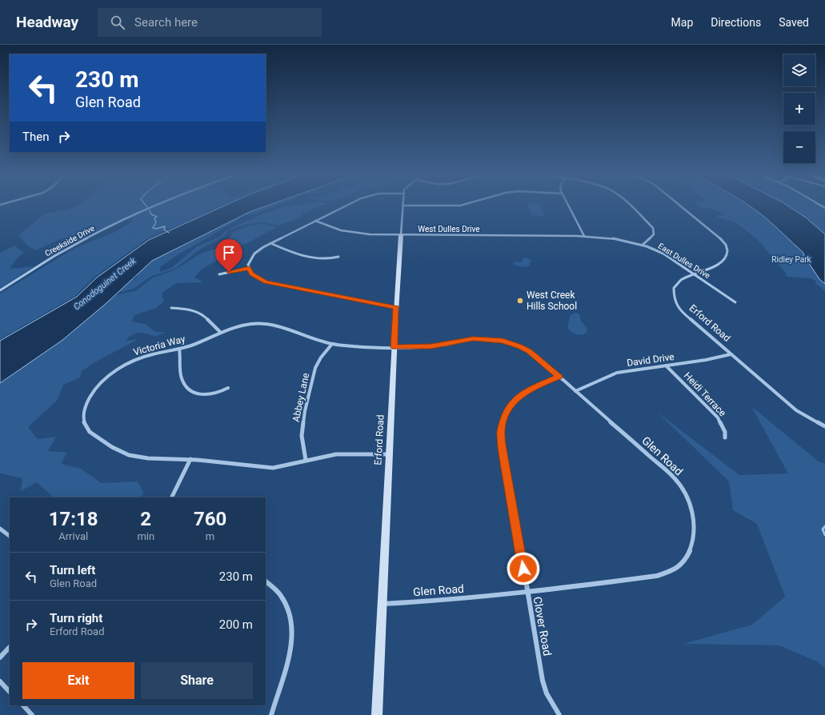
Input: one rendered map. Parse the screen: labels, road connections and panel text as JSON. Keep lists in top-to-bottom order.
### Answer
{
  "streets": {
    "street": [
      "West Dulles Drive",
      "Creekside Drive",
      "East Dulles Drive",
      "Erford Road",
      "Victoria Way",
      "David Drive",
      "Heidi Terrace",
      "Abbey Lane",
      "Glen Road",
      "Clover Road"
    ]
  },
  "crossings": [
    ["West Dulles Drive", "East Dulles Drive"],
    ["West Dulles Drive", "Erford Road"],
    ["East Dulles Drive", "Erford Road"],
    ["Erford Road", "Victoria Way"],
    ["Erford Road", "David Drive"],
    ["Erford Road", "Glen Road"],
    ["Victoria Way", "Abbey Lane"],
    ["Victoria Way", "Glen Road"],
    ["David Drive", "Heidi Terrace"],
    ["David Drive", "Glen Road"],
    ["Glen Road", "Clover Road"]
  ],
  "water": ["Conodoguinet Creek"],
  "parks": ["Ridley Park"],
  "places": ["West Creek Hills School"],
  "page": {
    "header": "Headway",
    "search": "Search here",
    "nav": ["Map", "Directions", "Saved"],
    "map_buttons": ["+", "−"],
    "turn": ["230 m", "Glen Road"],
    "then": "Then",
    "eta": [
      "17:18",
      "Arrival",
      "2",
      "min",
      "760",
      "m"
    ],
    "list": [
      {
        "name": "Turn left",
        "note": "Glen Road",
        "value": "230 m"
      },
      {
        "name": "Turn right",
        "note": "Erford Road",
        "value": "200 m"
      }
    ],
    "buttons": ["Exit", "Share"]
  }
}
